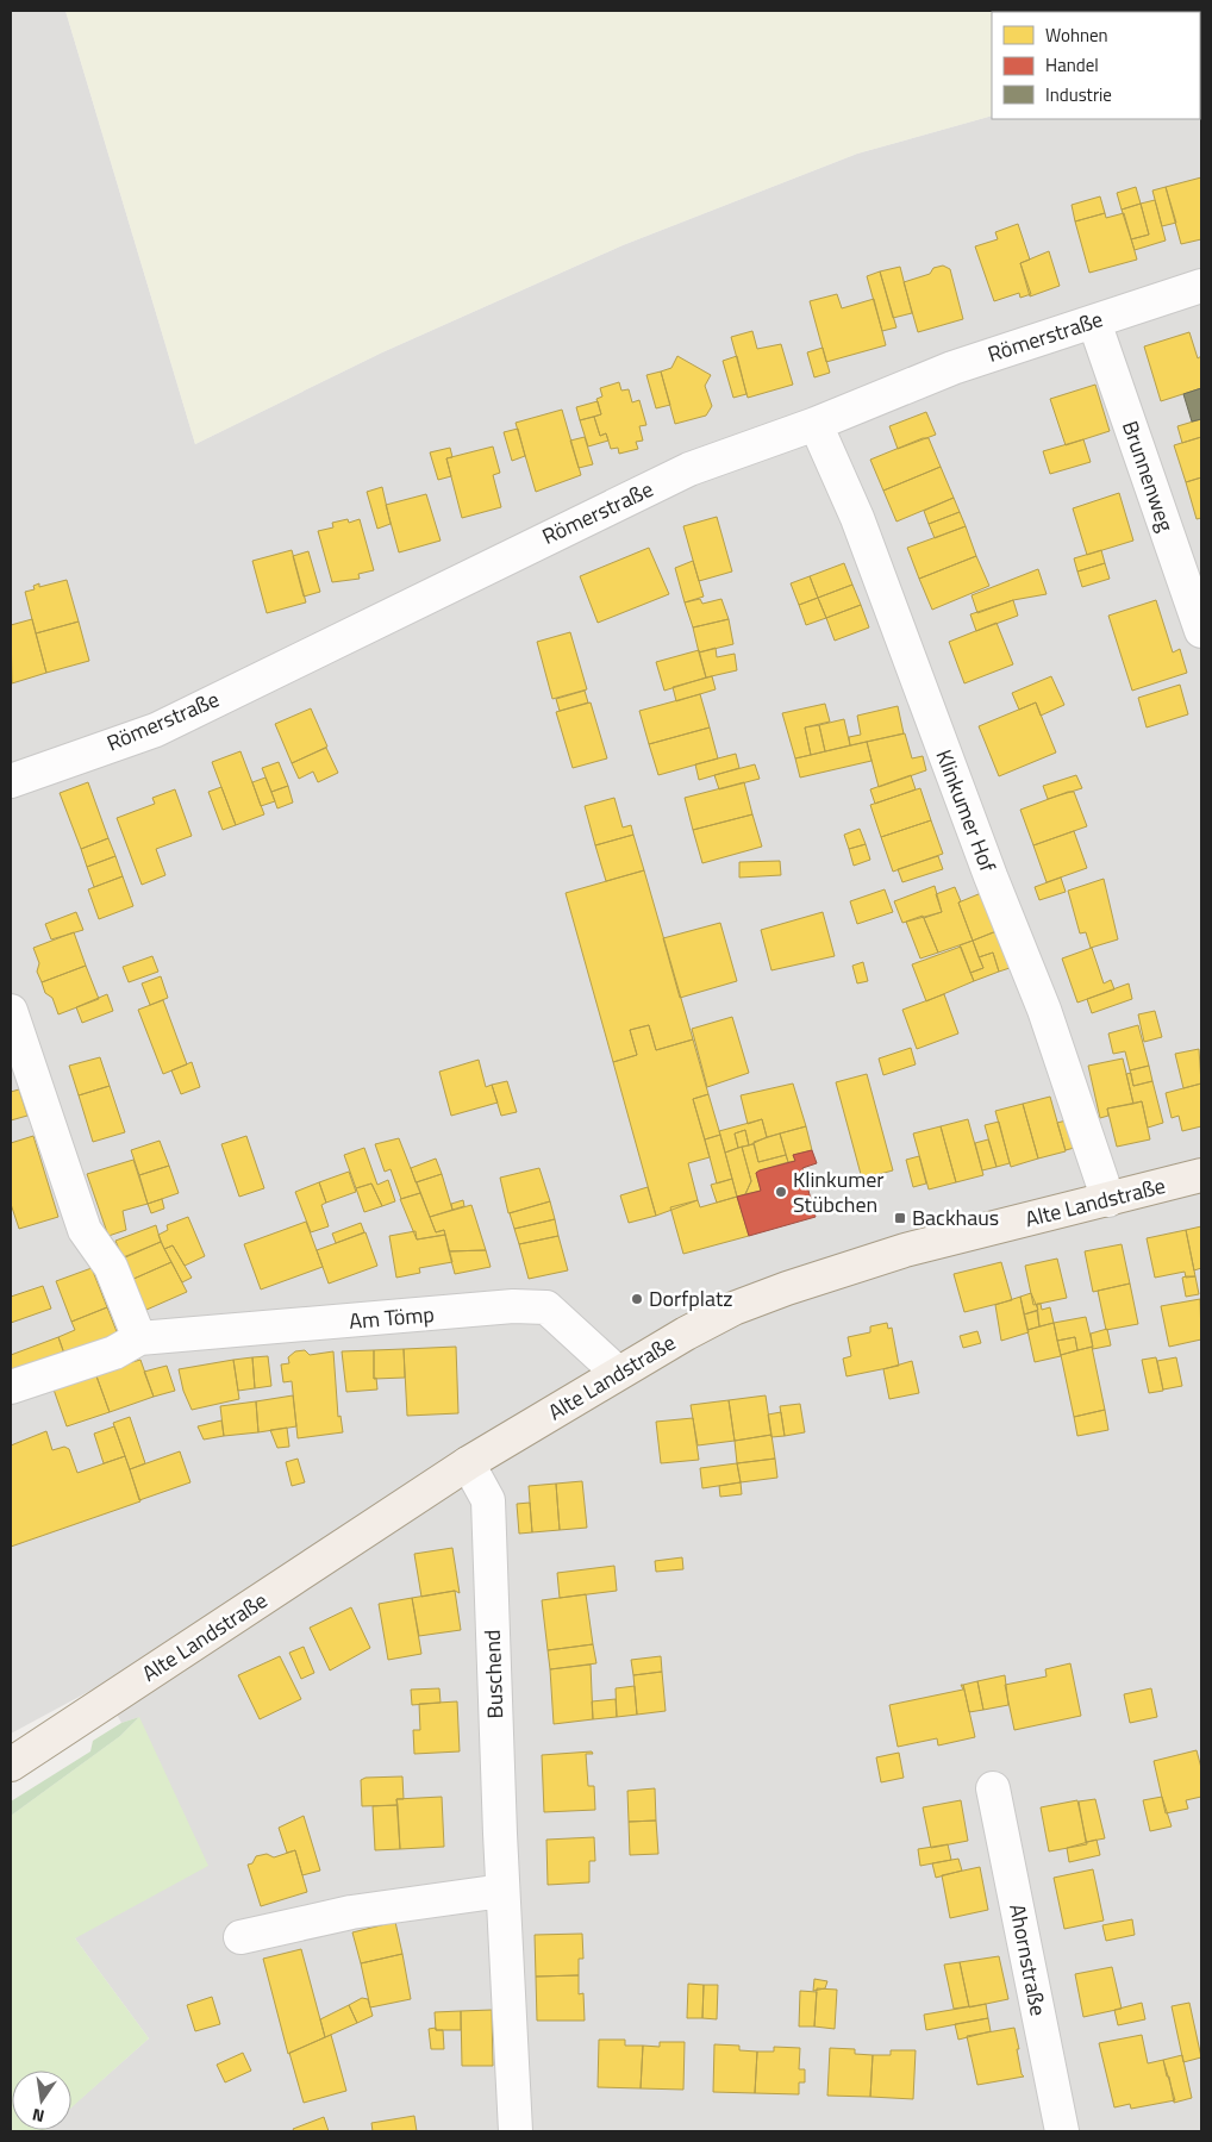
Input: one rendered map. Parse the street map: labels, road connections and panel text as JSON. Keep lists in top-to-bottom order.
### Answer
{
  "streets": {
    "main road": ["Alte Landstraße"],
    "street": [
      "Römerstraße",
      "Brunnenweg",
      "Klinkumer Hof",
      "Am Tömp",
      "Buschend",
      "Ahornstraße"
    ]
  },
  "crossings": [
    ["Römerstraße", "Brunnenweg"],
    ["Römerstraße", "Klinkumer Hof"],
    ["Klinkumer Hof", "Alte Landstraße"],
    ["Alte Landstraße", "Am Tömp"],
    ["Alte Landstraße", "Buschend"]
  ],
  "places": {
    "other": ["Klinkumer Stübchen", "Dorfplatz"],
    "transit": ["Backhaus"]
  },
  "legend": ["Wohnen", "Handel", "Industrie"],
  "north": "bottom"
}
